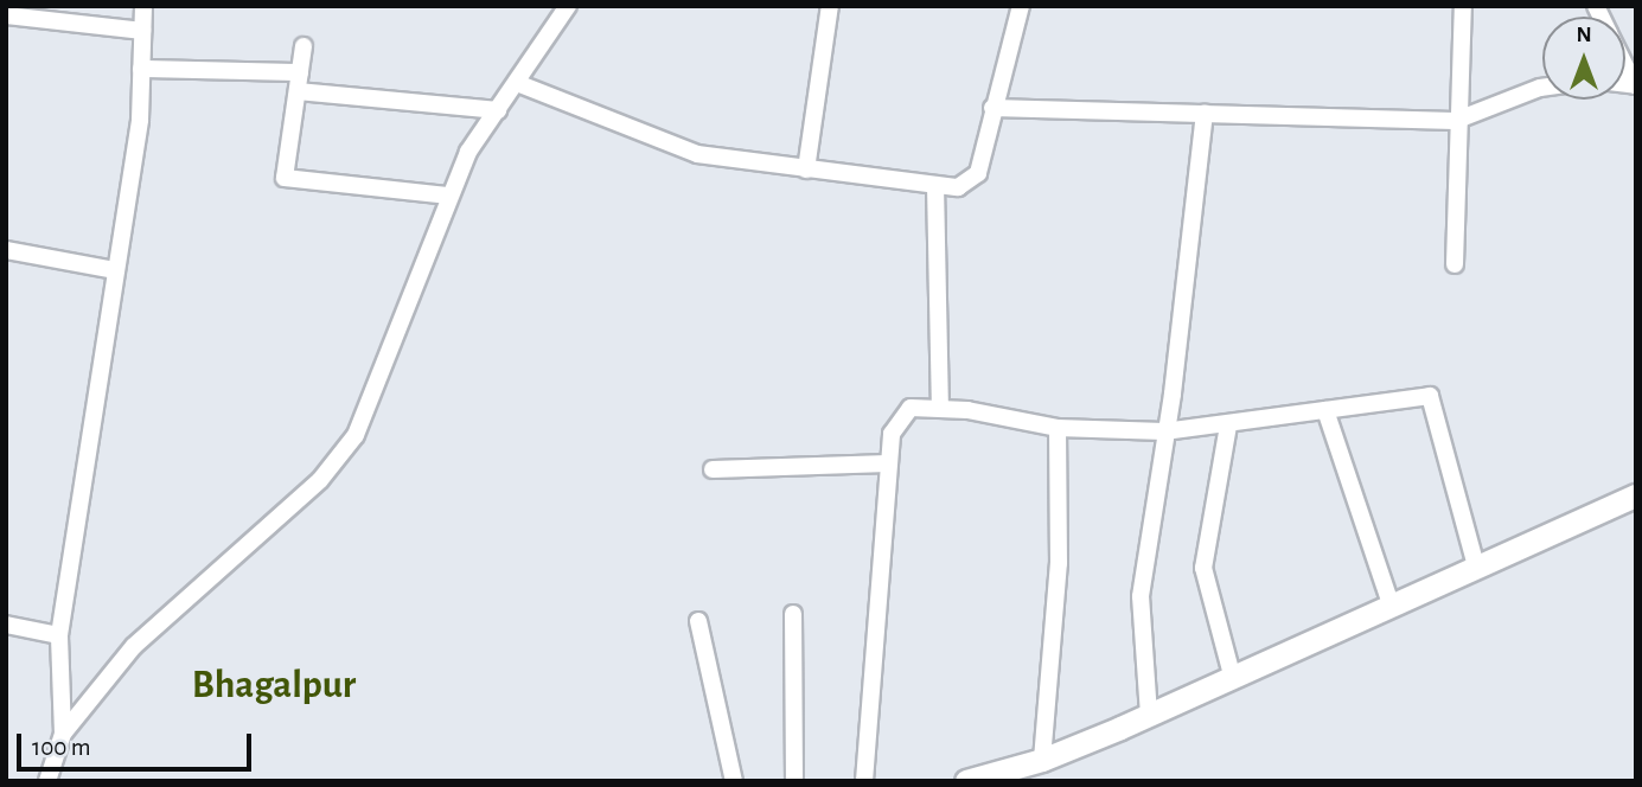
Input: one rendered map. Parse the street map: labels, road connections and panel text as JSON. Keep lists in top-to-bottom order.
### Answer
{
  "districts": ["Bhagalpur"],
  "scale_bar": "100 m",
  "north": "top"
}
